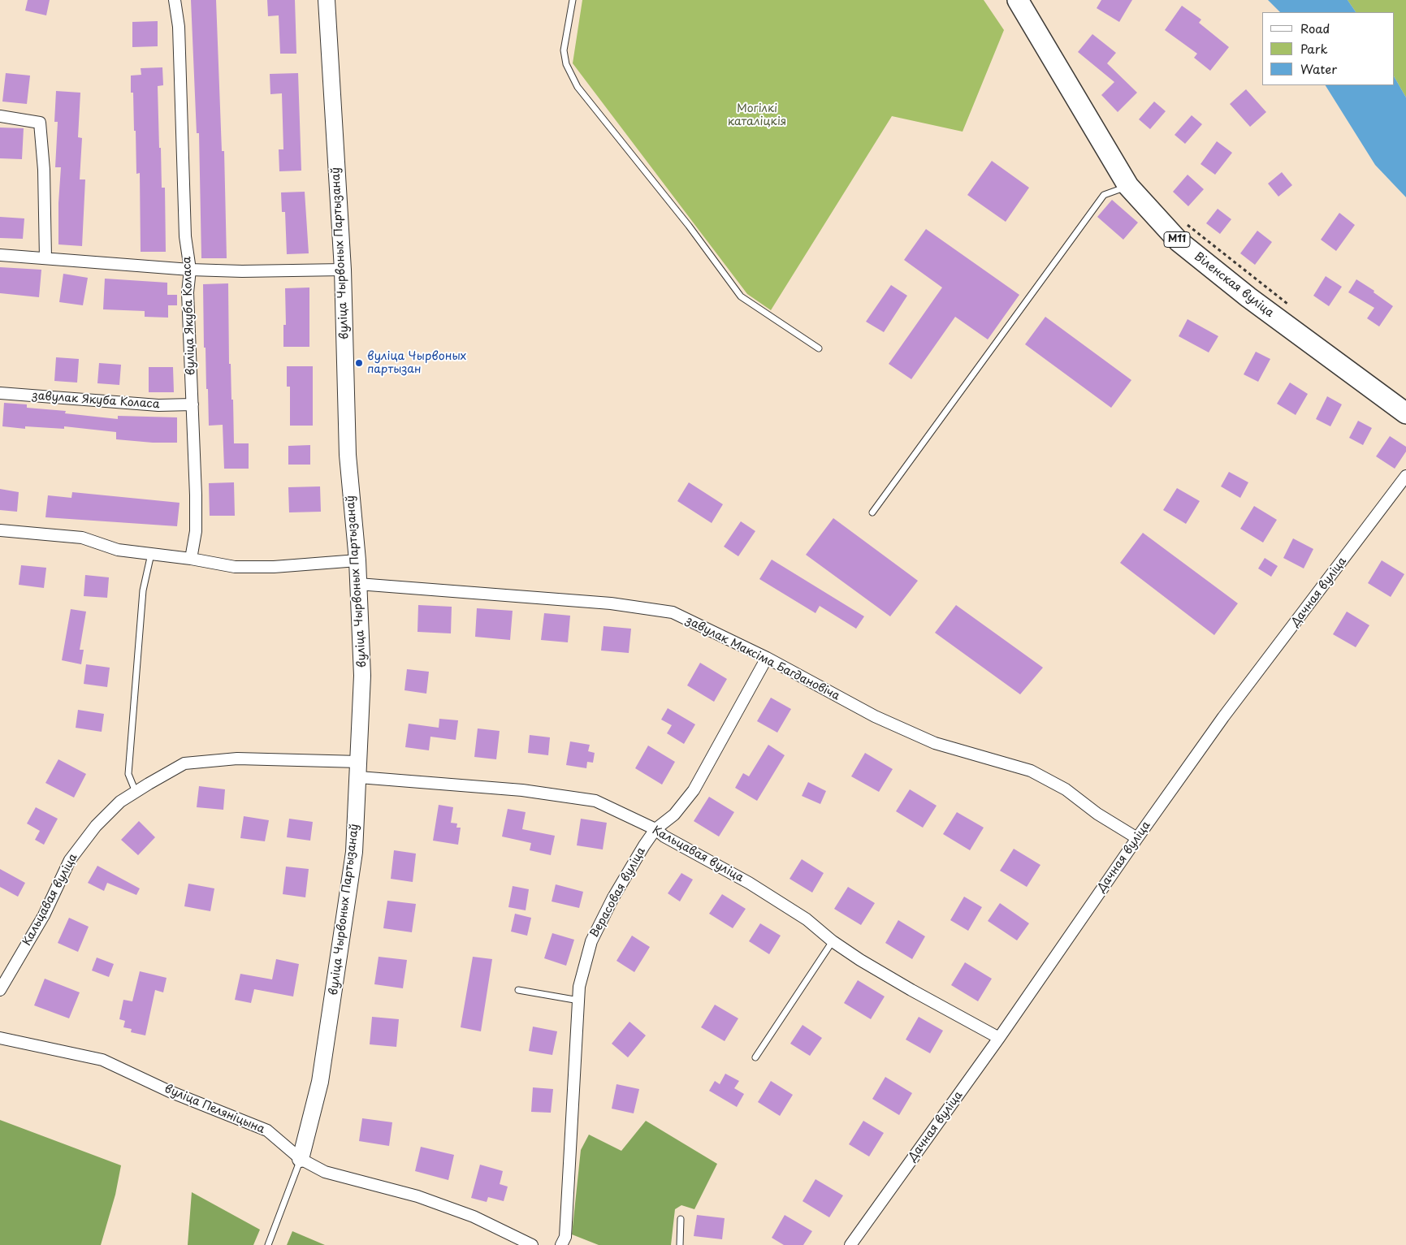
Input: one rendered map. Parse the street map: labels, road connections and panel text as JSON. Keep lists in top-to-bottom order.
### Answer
{
  "streets": {
    "highway": ["М11", "Віленская вуліца"],
    "street": [
      "вуліца Чырвоных Партызанаў",
      "вуліца Якуба Коласа",
      "завулак Якуба Коласа",
      "Дачная вуліца",
      "завулак Максіма Багдановіча",
      "Кальцавая вуліца",
      "Верасовая вуліца",
      "вуліца Пеляніцына"
    ]
  },
  "crossings": [
    ["вуліца Чырвоных Партызанаў", "завулак Максіма Багдановіча"],
    ["вуліца Чырвоных Партызанаў", "Кальцавая вуліца"],
    ["вуліца Чырвоных Партызанаў", "вуліца Пеляніцына"],
    ["вуліца Якуба Коласа", "завулак Якуба Коласа"],
    ["Дачная вуліца", "завулак Максіма Багдановіча"],
    ["Дачная вуліца", "Кальцавая вуліца"],
    ["завулак Максіма Багдановіча", "Верасовая вуліца"],
    ["Кальцавая вуліца", "Верасовая вуліца"]
  ],
  "parks": ["Могілкі каталіцкія"],
  "places": ["вуліца Чырвоных партызан"],
  "legend": ["Road", "Park", "Water"]
}
